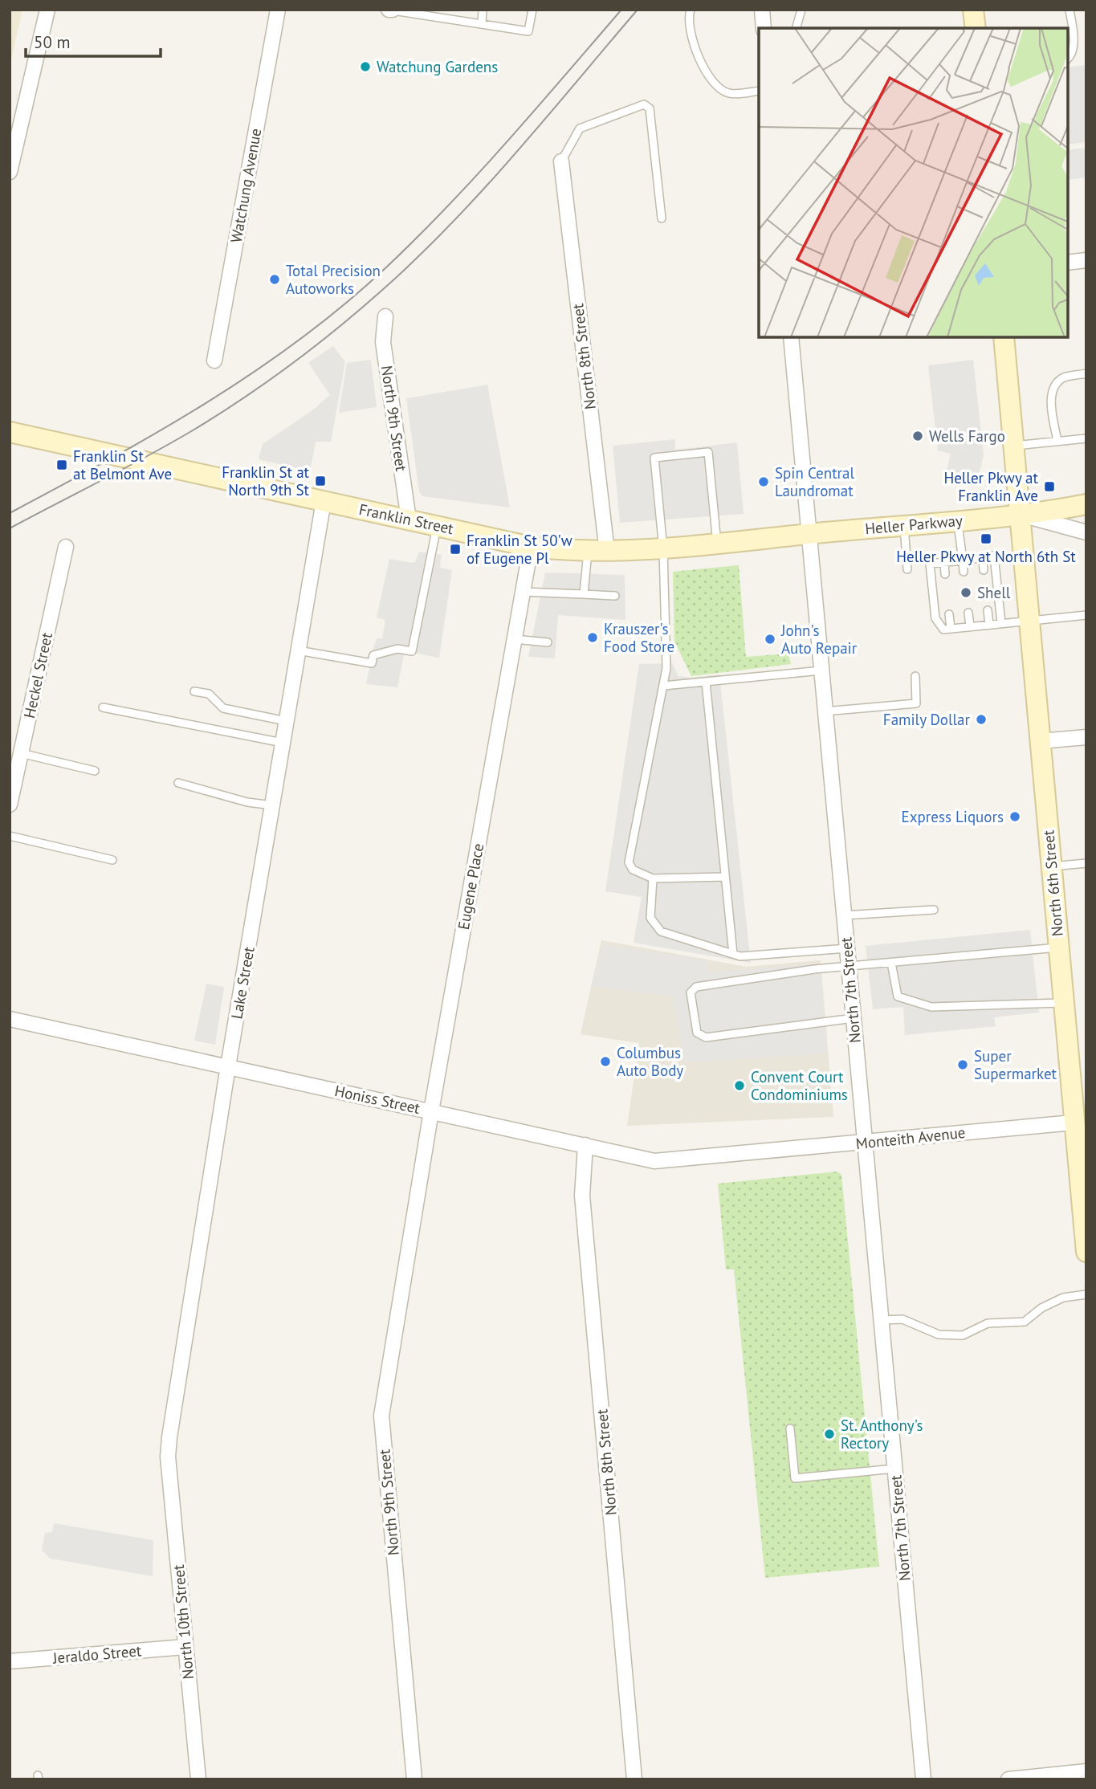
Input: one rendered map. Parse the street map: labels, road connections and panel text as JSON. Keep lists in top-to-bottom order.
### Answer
{
  "streets": {
    "main road": ["Franklin Street", "Heller Parkway", "North 6th Street"],
    "street": [
      "Watchung Avenue",
      "North 8th Street",
      "North 9th Street",
      "Heckel Street",
      "Eugene Place",
      "Lake Street",
      "North 7th Street",
      "Honiss Street",
      "Monteith Avenue",
      "North 10th Street",
      "Jeraldo Street"
    ]
  },
  "crossings": [
    ["North 8th Street", "Franklin Street"],
    ["North 8th Street", "Honiss Street"],
    ["North 9th Street", "Franklin Street"],
    ["North 9th Street", "Eugene Place"],
    ["Franklin Street", "Heller Parkway"],
    ["Franklin Street", "Eugene Place"],
    ["Franklin Street", "Lake Street"],
    ["Franklin Street", "North 7th Street"],
    ["Heller Parkway", "North 6th Street"],
    ["Heller Parkway", "North 7th Street"],
    ["North 6th Street", "Monteith Avenue"],
    ["Eugene Place", "Honiss Street"],
    ["Lake Street", "Honiss Street"],
    ["Lake Street", "North 10th Street"],
    ["North 7th Street", "Monteith Avenue"],
    ["Honiss Street", "Monteith Avenue"],
    ["North 10th Street", "Jeraldo Street"]
  ],
  "places": {
    "other": [
      "Watchung Gardens",
      "Total Precision Autoworks",
      "Wells Fargo",
      "Spin Central Laundromat",
      "Shell",
      "Krauszer's Food Store",
      "John's Auto Repair",
      "Family Dollar",
      "Express Liquors",
      "Columbus Auto Body",
      "Super Supermarket",
      "Convent Court Condominiums",
      "St. Anthony's Rectory"
    ],
    "transit": [
      "Franklin St at Belmont Ave",
      "Franklin St at North 9th St",
      "Heller Pkwy at Franklin Ave",
      "Heller Pkwy at North 6th St",
      "Franklin St 50'w of Eugene Pl"
    ]
  },
  "scale_bar": "50 m"
}
